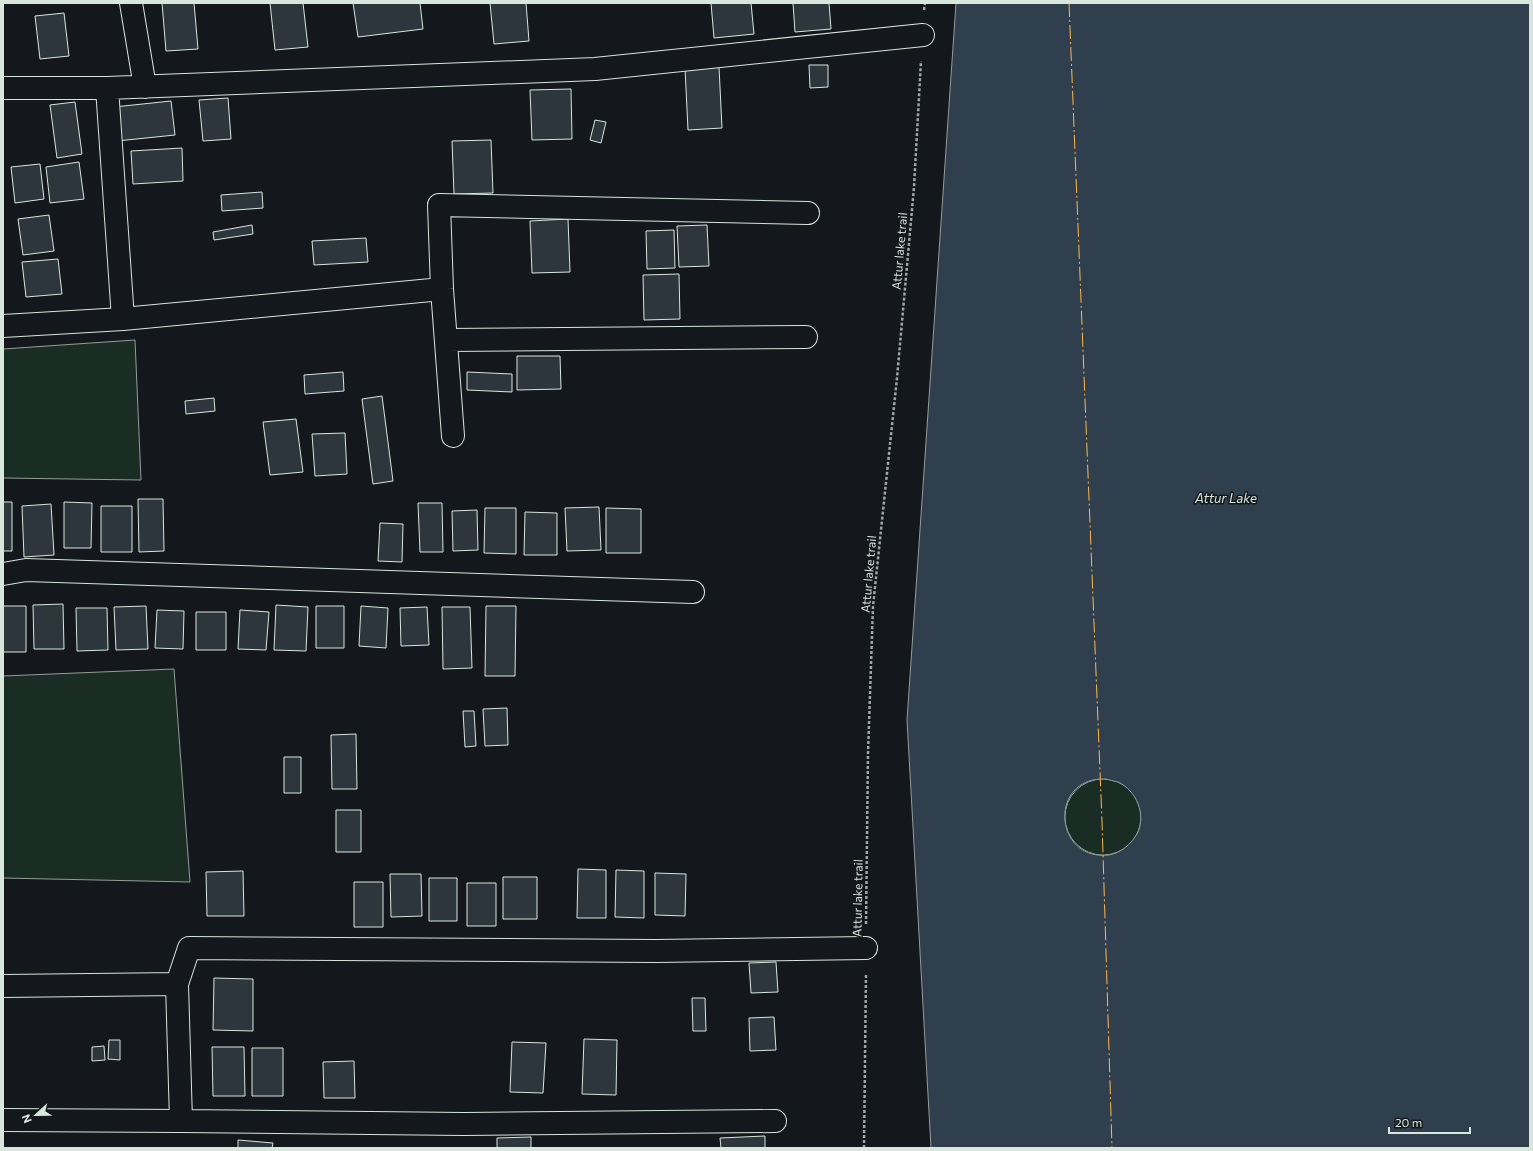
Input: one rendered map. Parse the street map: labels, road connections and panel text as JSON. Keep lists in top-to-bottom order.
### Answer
{
  "streets": {
    "path": ["Attur lake trail"]
  },
  "water": ["Attur Lake"],
  "scale_bar": "20 m",
  "north": "left"
}
